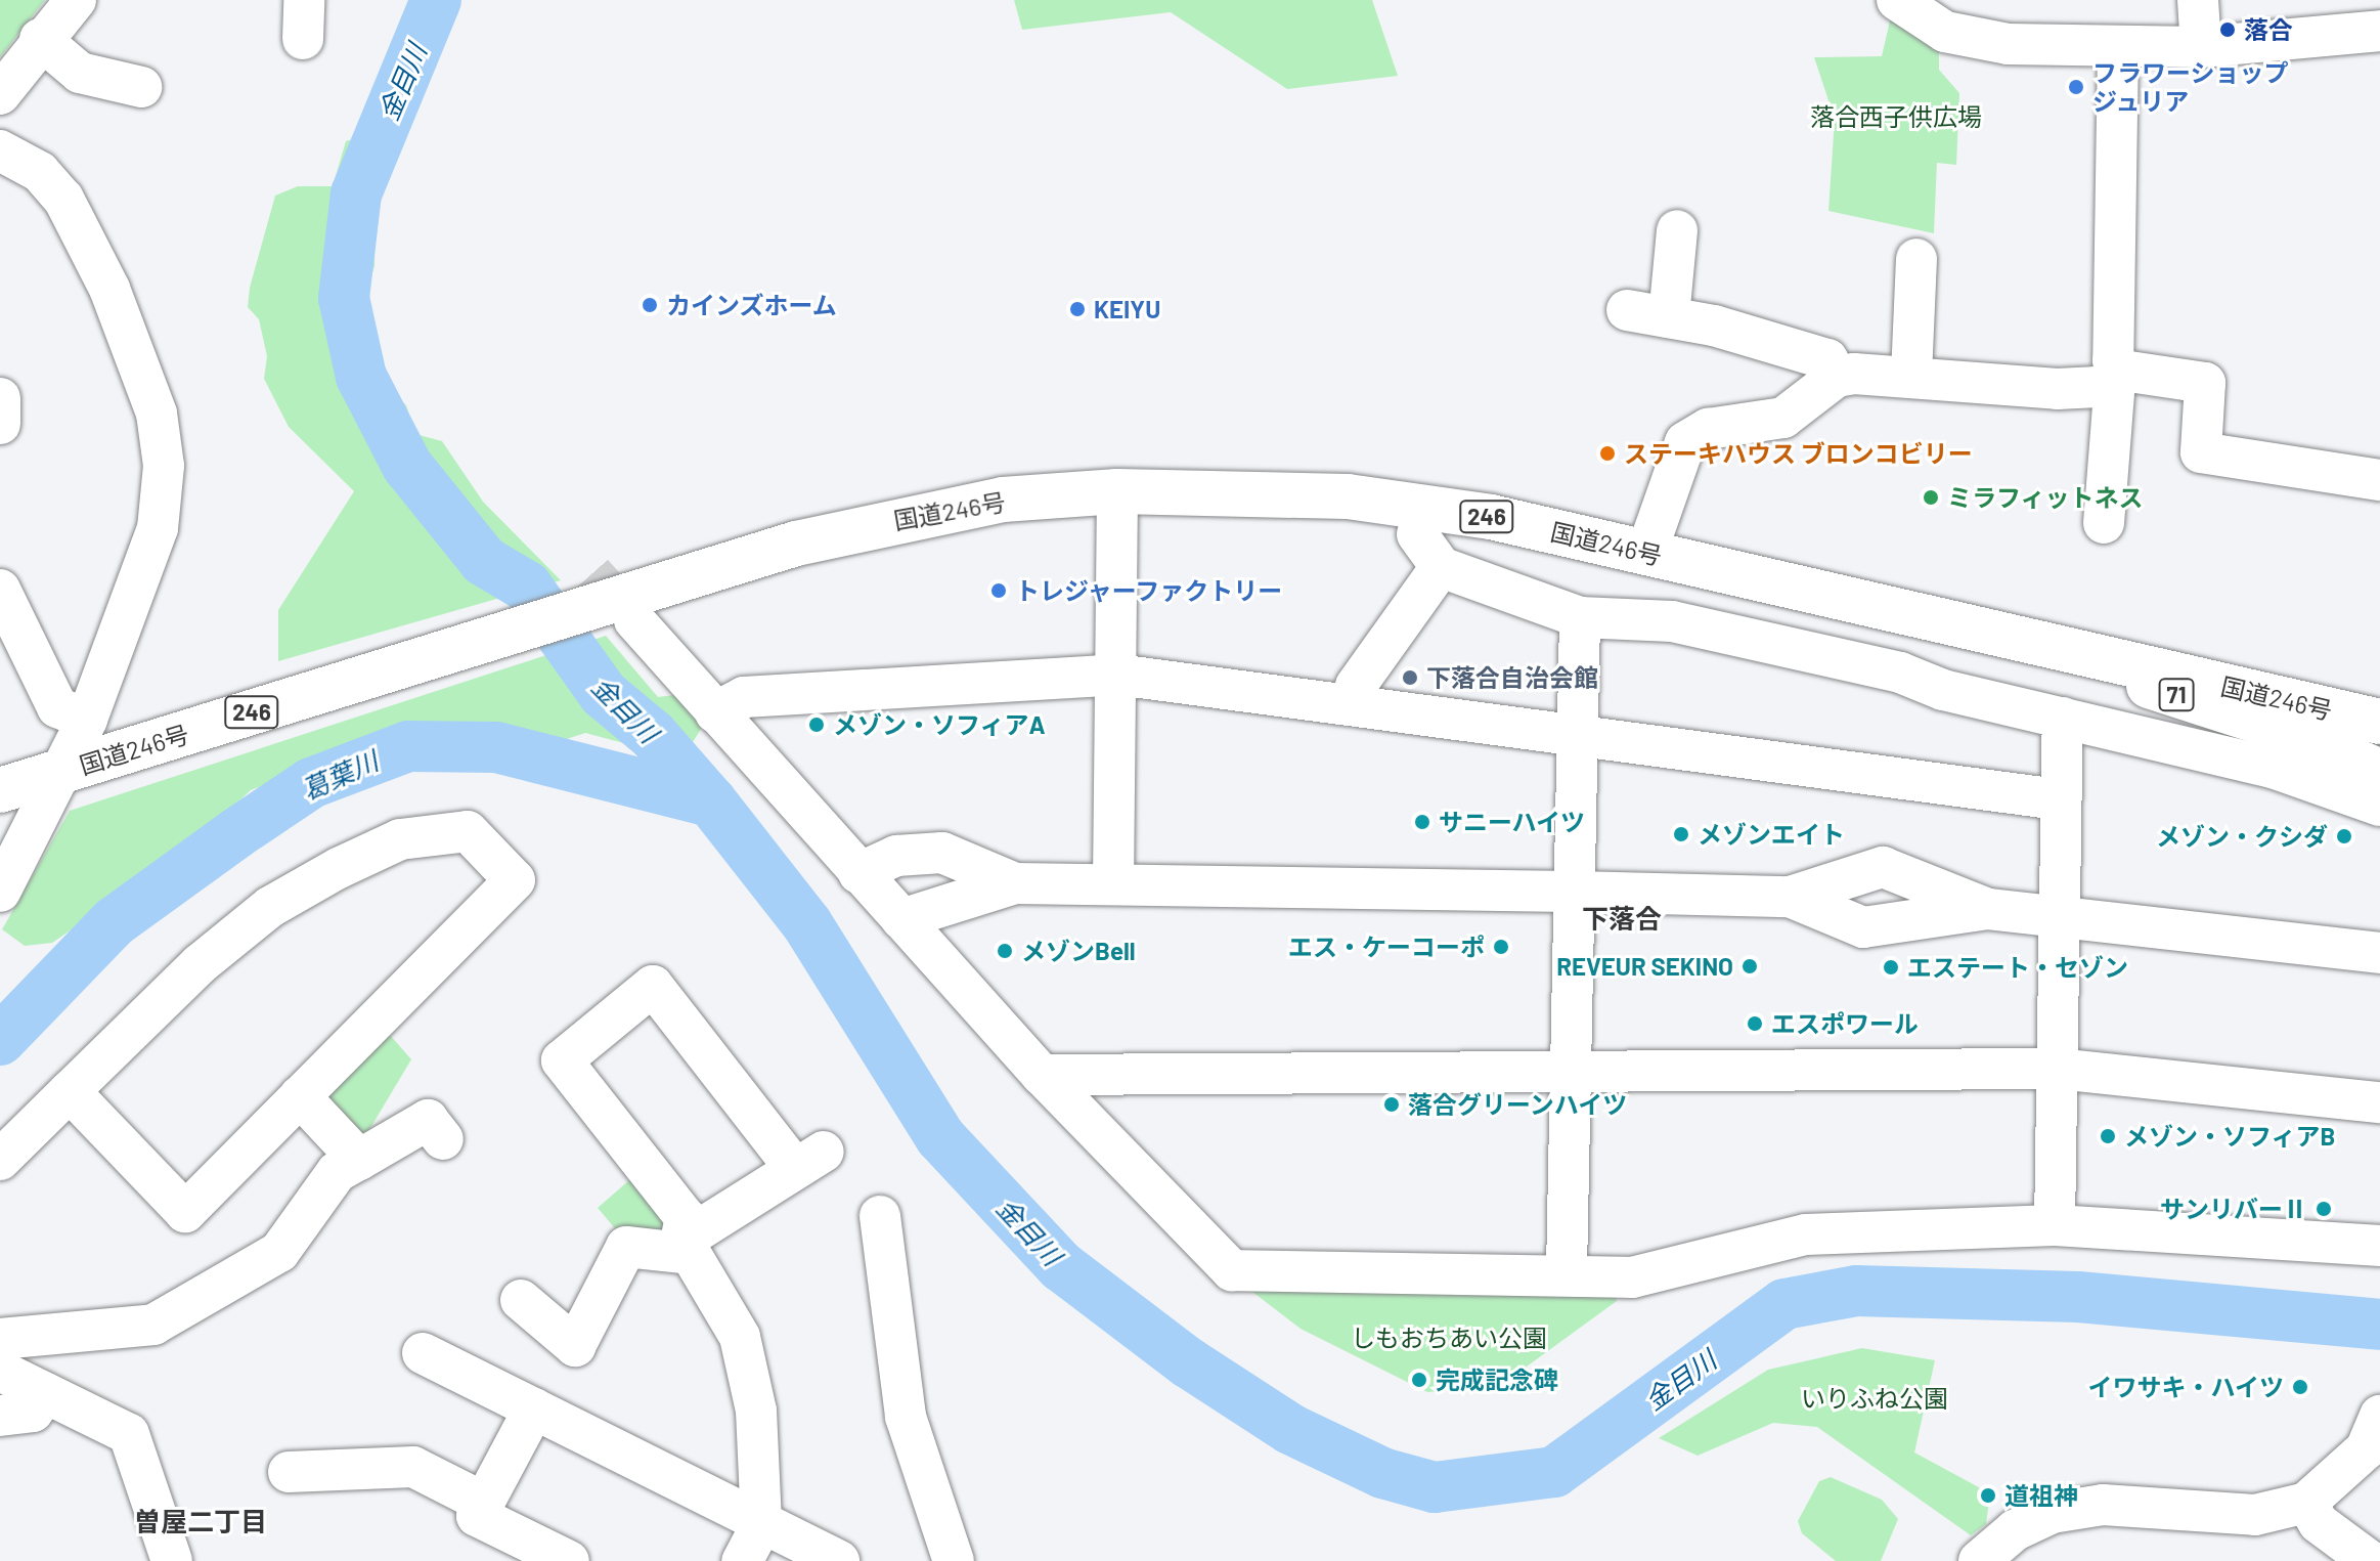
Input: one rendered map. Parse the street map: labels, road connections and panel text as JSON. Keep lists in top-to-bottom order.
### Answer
{
  "streets": {
    "main road": ["国道246号", "246", "71"]
  },
  "crossings": [
    ["国道246号", "71"]
  ],
  "districts": ["下落合", "曽屋二丁目"],
  "water": ["金目川", "葛葉川"],
  "parks": ["落合西子供広場", "しもおちあい公園", "いりふね公園"],
  "places": [
    "落合",
    "フラワーショップ ジュリア",
    "カインズホーム",
    "KEIYU",
    "ステーキハウス ブロンコビリー",
    "ミラフィットネス",
    "トレジャーファクトリー",
    "下落合自治会館",
    "メゾン・ソフィアA",
    "サニーハイツ",
    "メゾンエイト",
    "メゾン・クシダ",
    "エス・ケーコーポ",
    "メゾンBell",
    "REVEUR SEKINO",
    "エステート・セゾン",
    "エスポワール",
    "落合グリーンハイツ",
    "メゾン・ソフィアB",
    "サンリバーⅡ",
    "完成記念碑",
    "イワサキ・ハイツ",
    "道祖神"
  ]
}
